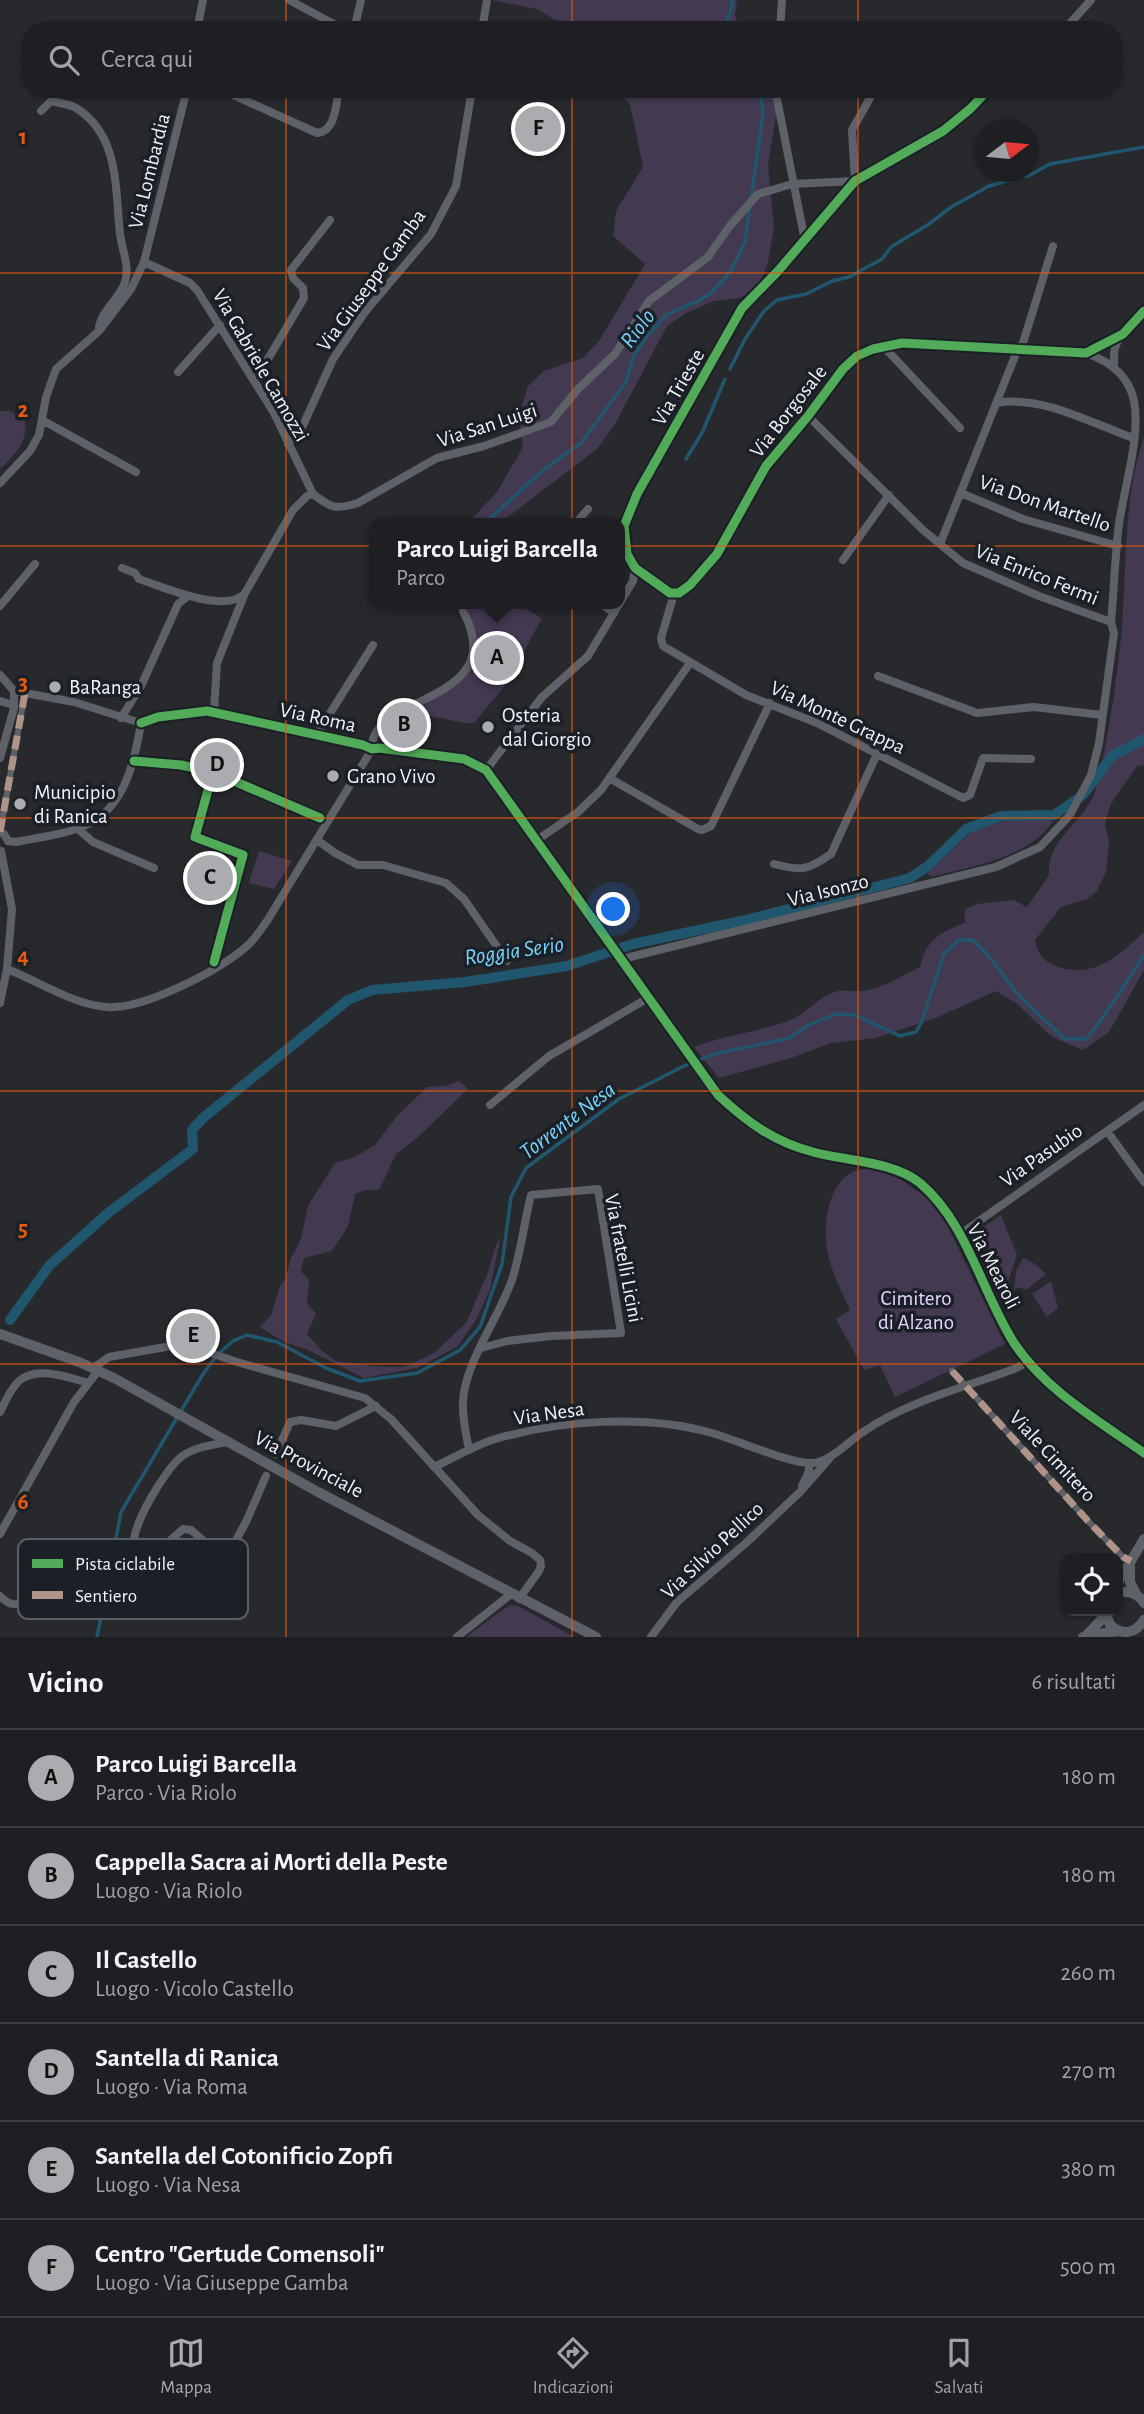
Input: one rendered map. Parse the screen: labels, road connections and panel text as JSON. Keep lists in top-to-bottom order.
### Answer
{
  "streets": {
    "street": [
      "Via Lombardia",
      "Via Giuseppe Gamba",
      "Via Gabriele Camozzi",
      "Via Trieste",
      "Via Borgosale",
      "Via San Luigi",
      "Via Don Martello",
      "Via Enrico Fermi",
      "Via Roma",
      "Via Monte Grappa",
      "Via Isonzo",
      "Via Pasubio",
      "Via fratelli Licini",
      "Via Mearoli",
      "Via Nesa",
      "Viale Cimitero",
      "Via Provinciale",
      "Via Silvio Pellico"
    ]
  },
  "crossings": [
    ["Via Lombardia", "Via Gabriele Camozzi"],
    ["Via Giuseppe Gamba", "Via Gabriele Camozzi"],
    ["Via Gabriele Camozzi", "Via San Luigi"],
    ["Via Trieste", "Via San Luigi"],
    ["Via Borgosale", "Via Don Martello"],
    ["Via Borgosale", "Via Enrico Fermi"],
    ["Via Borgosale", "Via Monte Grappa"],
    ["Via Don Martello", "Via Enrico Fermi"],
    ["Via Enrico Fermi", "Via Isonzo"],
    ["Via Roma", "Via Mearoli"],
    ["Via Isonzo", "Via Mearoli"],
    ["Via Pasubio", "Via Mearoli"],
    ["Via fratelli Licini", "Via Nesa"],
    ["Via Mearoli", "Via Nesa"],
    ["Via Nesa", "Viale Cimitero"],
    ["Via Nesa", "Via Silvio Pellico"]
  ],
  "water": ["Riolo", "Roggia Serio", "Torrente Nesa"],
  "parks": ["Cimitero di Alzano"],
  "places": [
    "BaRanga",
    "Osteria dal Giorgio",
    "Grano Vivo",
    "Municipio di Ranica"
  ],
  "legend": ["Pista ciclabile", "Sentiero"],
  "north": "right",
  "page": {
    "search": "Cerca qui",
    "pins": [
      "F",
      "A",
      "B",
      "D",
      "C",
      "E"
    ],
    "popup": ["Parco Luigi Barcella", "Parco"],
    "heading": ["Vicino", "6 risultati"],
    "list": [
      {
        "mark": "A",
        "name": "Parco Luigi Barcella",
        "note": "Parco · Via Riolo",
        "value": "180 m"
      },
      {
        "mark": "B",
        "name": "Cappella Sacra ai Morti della Peste",
        "note": "Luogo · Via Riolo",
        "value": "180 m"
      },
      {
        "mark": "C",
        "name": "Il Castello",
        "note": "Luogo · Vicolo Castello",
        "value": "260 m"
      },
      {
        "mark": "D",
        "name": "Santella di Ranica",
        "note": "Luogo · Via Roma",
        "value": "270 m"
      },
      {
        "mark": "E",
        "name": "Santella del Cotonificio Zopfi",
        "note": "Luogo · Via Nesa",
        "value": "380 m"
      },
      {
        "mark": "F",
        "name": "Centro \"Gertude Comensoli\"",
        "note": "Luogo · Via Giuseppe Gamba",
        "value": "500 m"
      }
    ],
    "nav": ["Mappa", "Indicazioni", "Salvati"]
  },
  "grid": {
    "rows": [
      "1",
      "2",
      "3",
      "4",
      "5",
      "6"
    ]
  }
}
